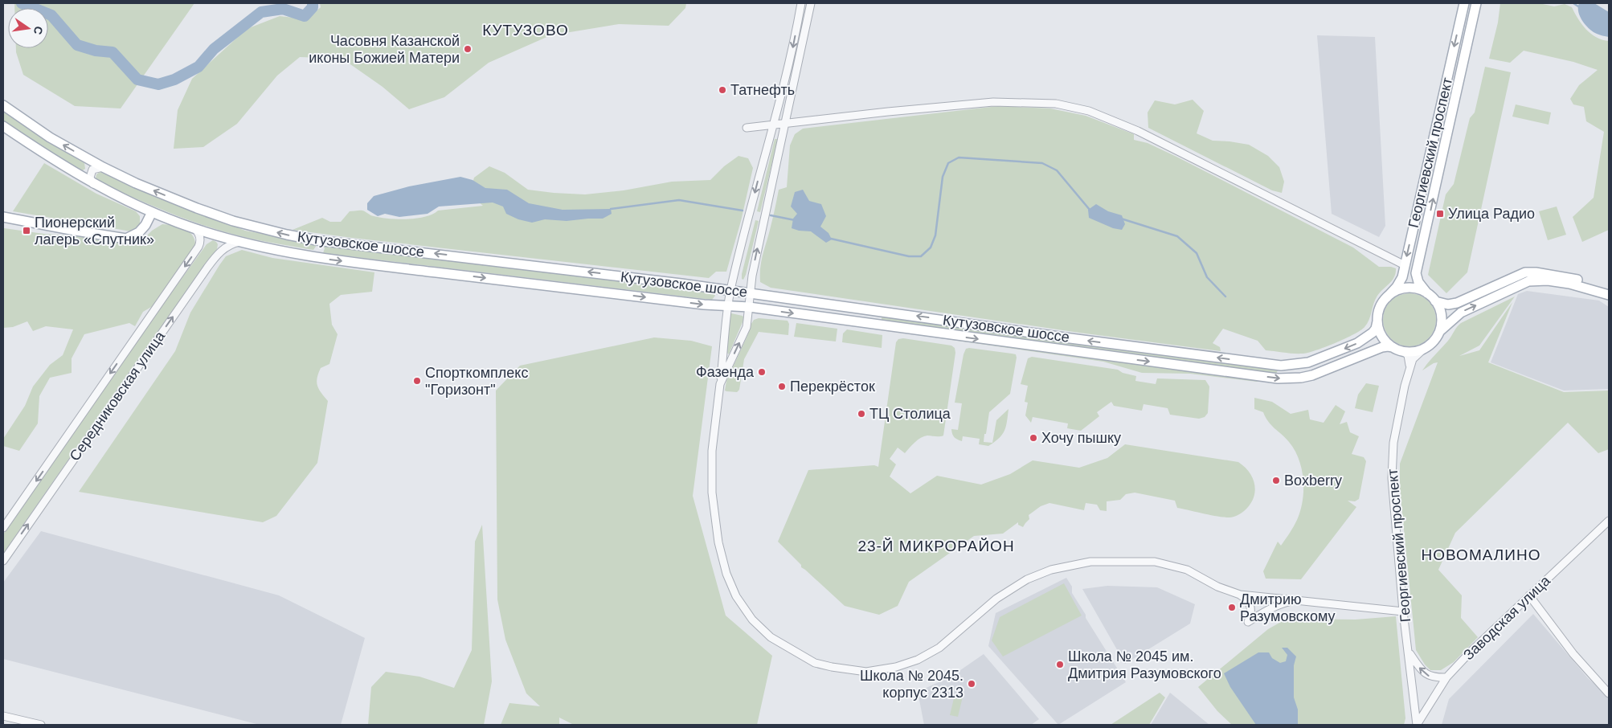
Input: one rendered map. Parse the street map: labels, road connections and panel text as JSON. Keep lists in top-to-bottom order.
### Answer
{
  "streets": {
    "main road": ["Георгиевский проспект", "Кутузовское шоссе"],
    "street": ["Середниковская улица", "Заводская улица"]
  },
  "crossings": [
    ["Георгиевский проспект", "Кутузовское шоссе"],
    ["Георгиевский проспект", "Заводская улица"],
    ["Кутузовское шоссе", "Середниковская улица"]
  ],
  "districts": ["КУТУЗОВО", "23-Й МИКРОРАЙОН", "НОВОМАЛИНО"],
  "places": {
    "other": [
      "Часовня Казанской иконы Божией Матери",
      "Татнефть",
      "Фазенда",
      "Спорткомплекс \"Горизонт\"",
      "Перекрёсток",
      "ТЦ Столица",
      "Хочу пышку",
      "Boxberry",
      "Дмитрию Разумовскому",
      "Школа № 2045 им. Дмитрия Разумовского",
      "Школа № 2045. корпус 2313"
    ],
    "transit": ["Улица Радио", "Пионерский лагерь «Спутник»"]
  },
  "north": "right"
}
